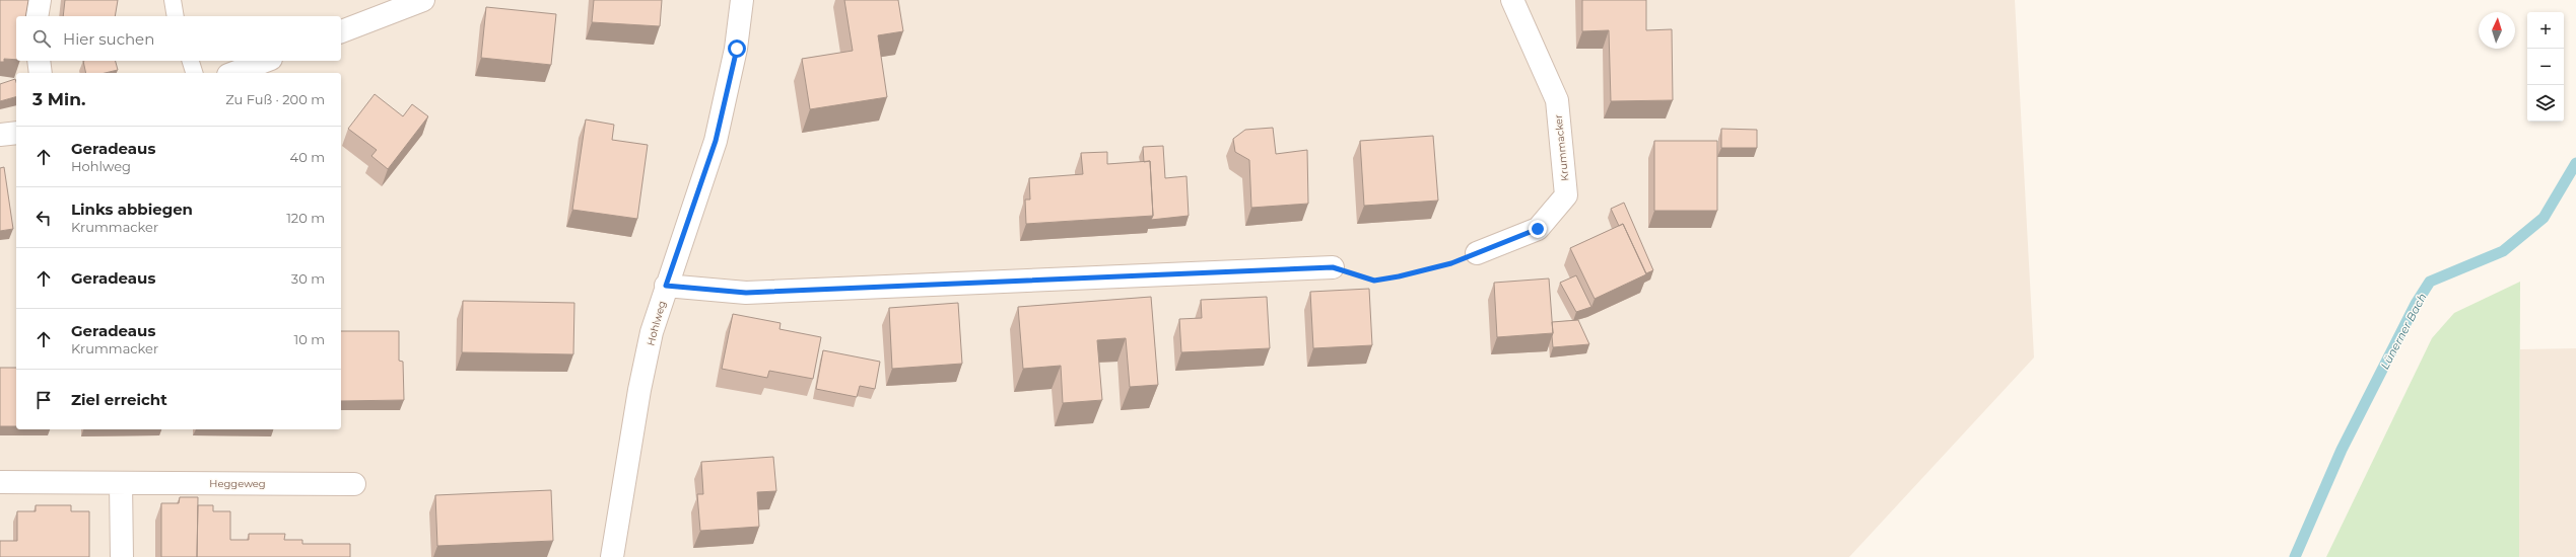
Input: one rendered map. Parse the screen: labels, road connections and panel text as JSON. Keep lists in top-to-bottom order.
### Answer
{
  "streets": {
    "street": ["Krummacker", "Hohlweg", "Heggeweg"]
  },
  "water": ["Lünerner Bach"],
  "north": "top",
  "page": {
    "map_buttons": ["+", "−"],
    "search": "Hier suchen",
    "heading": ["3 Min.", "Zu Fuß · 200 m"],
    "list": [
      ["Geradeaus", "Hohlweg", "40 m"],
      ["Links abbiegen", "Krummacker", "120 m"],
      ["Geradeaus", "30 m"],
      ["Geradeaus", "Krummacker", "10 m"],
      "Ziel erreicht"
    ]
  }
}
